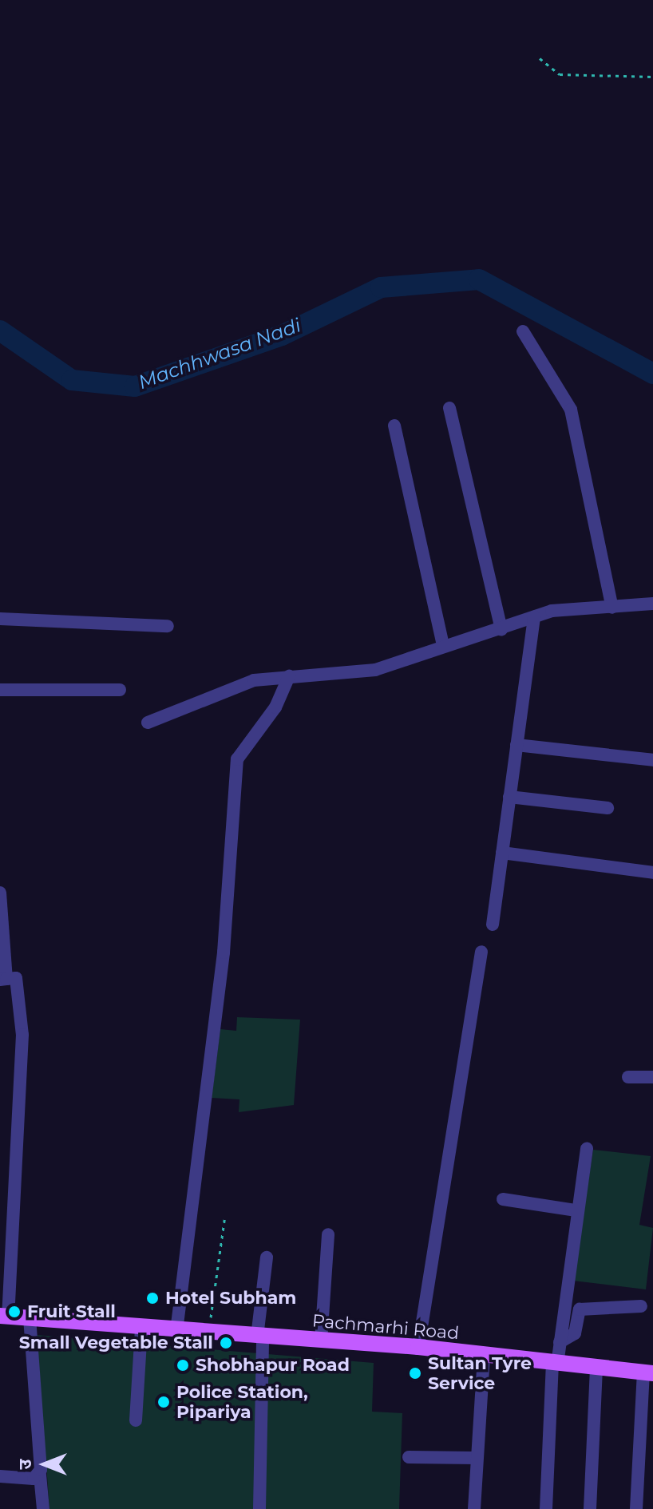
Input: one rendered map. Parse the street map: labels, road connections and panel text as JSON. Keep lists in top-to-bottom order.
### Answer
{
  "streets": {
    "main road": ["Pachmarhi Road"]
  },
  "water": ["Machhwasa Nadi"],
  "places": [
    "Hotel Subham",
    "Fruit Stall",
    "Small Vegetable Stall",
    "Shobhapur Road",
    "Sultan Tyre Service",
    "Police Station, Pipariya"
  ],
  "north": "left"
}
